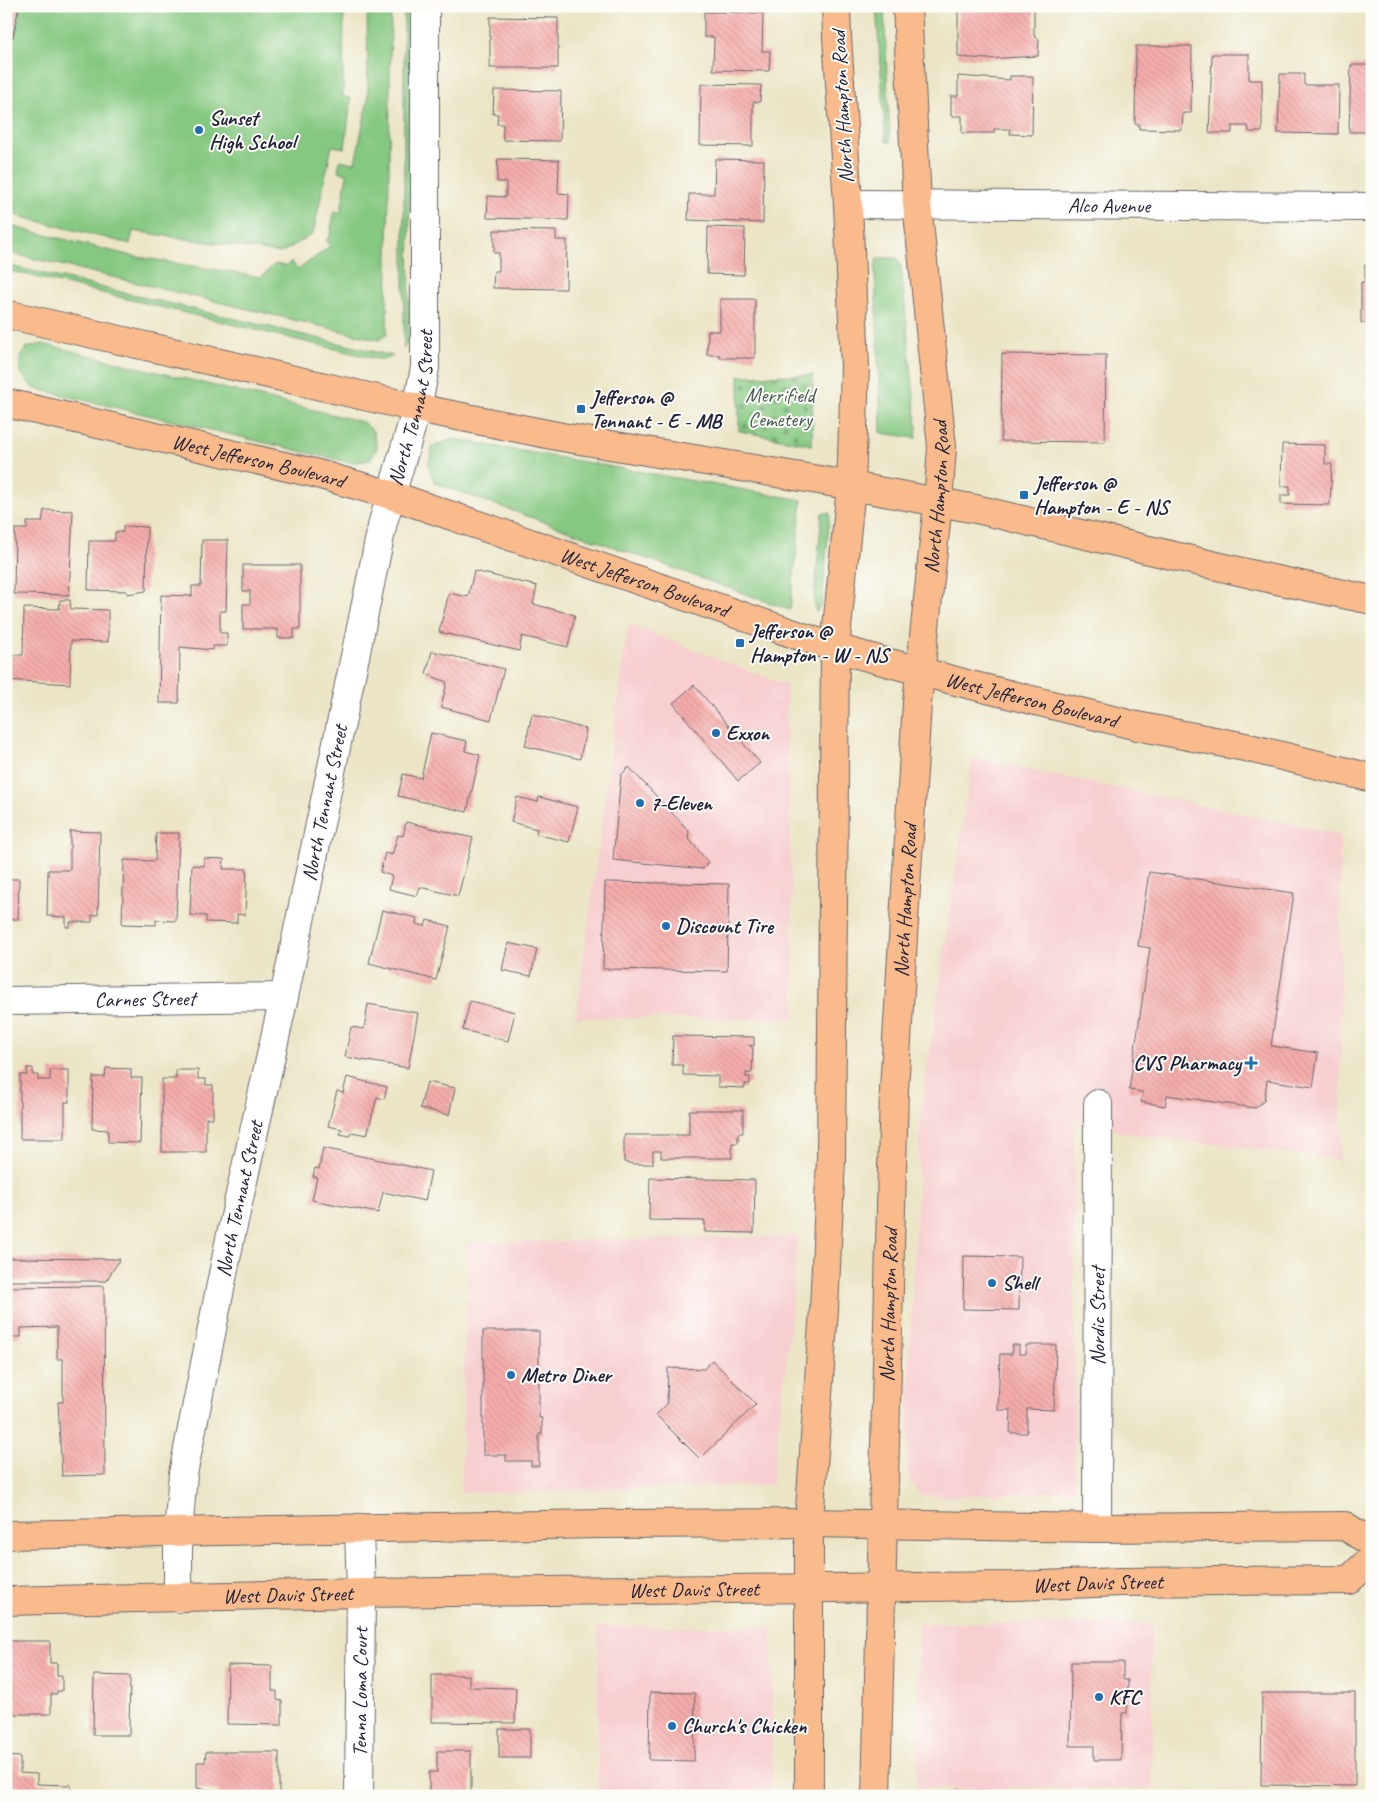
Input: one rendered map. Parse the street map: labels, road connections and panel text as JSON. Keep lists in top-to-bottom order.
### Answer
{
  "streets": {
    "main road": ["North Hampton Road", "West Jefferson Boulevard", "West Davis Street"],
    "street": [
      "Alco Avenue",
      "North Tennant Street",
      "Carnes Street",
      "Nordic Street",
      "Tenna Loma Court"
    ]
  },
  "crossings": [
    ["North Hampton Road", "Alco Avenue"],
    ["North Hampton Road", "West Jefferson Boulevard"],
    ["North Hampton Road", "West Davis Street"],
    ["North Tennant Street", "West Jefferson Boulevard"],
    ["North Tennant Street", "Carnes Street"],
    ["North Tennant Street", "West Davis Street"],
    ["West Davis Street", "Tenna Loma Court"]
  ],
  "parks": ["Merrifield Cemetery"],
  "places": {
    "other": [
      "Sunset High School",
      "Exxon",
      "7-Eleven",
      "Discount Tire",
      "Shell",
      "Metro Diner",
      "KFC",
      "Church's Chicken"
    ],
    "transit": ["Jefferson @ Tennant - E - MB", "Jefferson @ Hampton - E - NS", "Jefferson @ Hampton - W - NS"],
    "health": ["CVS Pharmacy"]
  }
}
